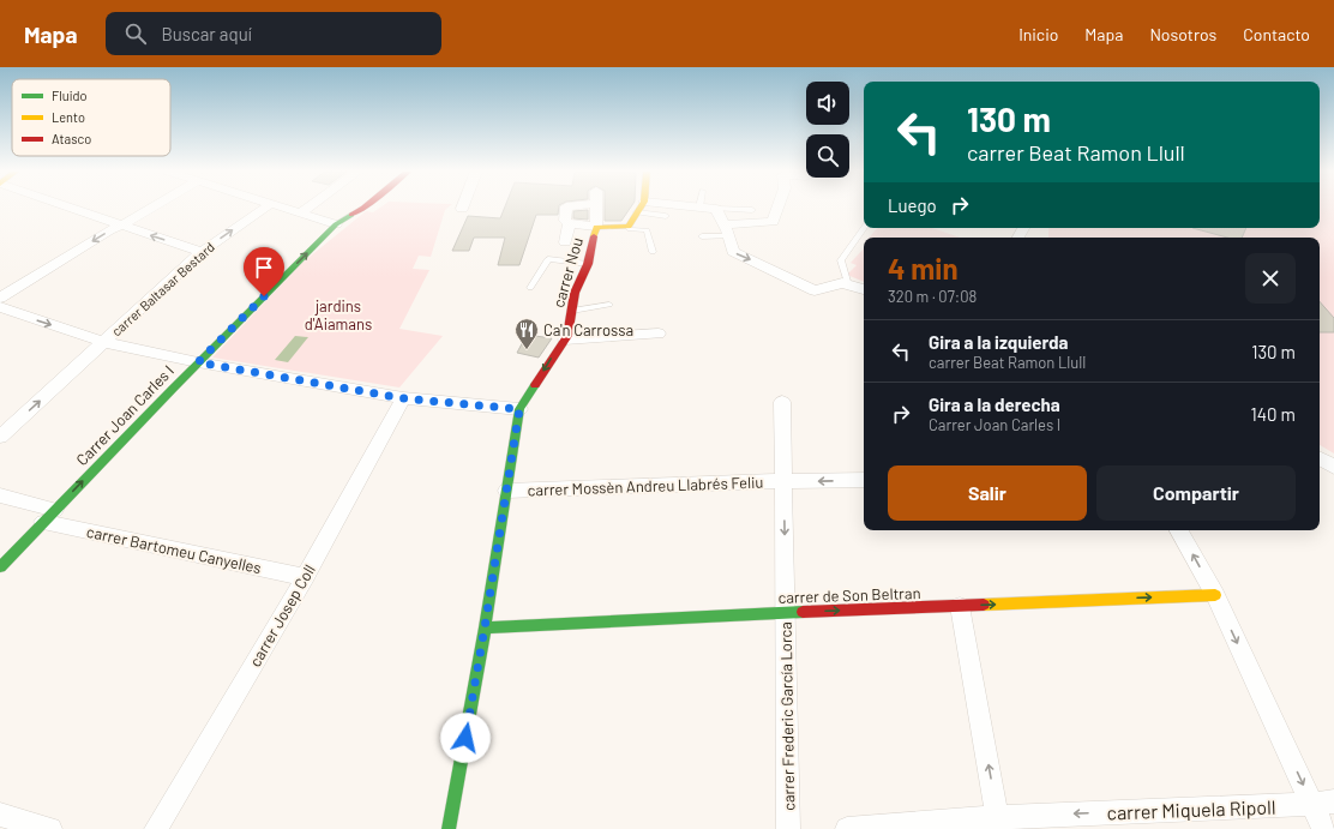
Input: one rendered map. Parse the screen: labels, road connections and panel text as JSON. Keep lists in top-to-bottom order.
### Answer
{
  "streets": {
    "street": [
      "carrer Nou",
      "carrer Baltasar Bestard",
      "Carrer Joan Carles I",
      "carrer Mossèn Andreu Llabrés Feliu",
      "carrer Bartomeu Canyelles",
      "carrer de Son Beltran",
      "carrer Josep Coll",
      "carrer Frederic García Lorca",
      "carrer Miquela Ripoll"
    ]
  },
  "crossings": [
    ["carrer Nou", "carrer Mossèn Andreu Llabrés Feliu"],
    ["carrer Nou", "carrer de Son Beltran"],
    ["Carrer Joan Carles I", "carrer Bartomeu Canyelles"],
    ["carrer Mossèn Andreu Llabrés Feliu", "carrer Frederic García Lorca"],
    ["carrer Bartomeu Canyelles", "carrer Josep Coll"],
    ["carrer de Son Beltran", "carrer Frederic García Lorca"]
  ],
  "one_way": [
    "carrer Baltasar Bestard",
    "Carrer Joan Carles I",
    "carrer de Son Beltran",
    "carrer Miquela Ripoll"
  ],
  "parks": ["jardins d'Aiamans"],
  "places": {
    "restaurant": ["Ca'n Carrossa"]
  },
  "legend": ["Fluido", "Lento", "Atasco"],
  "page": {
    "header": "Mapa",
    "search": "Buscar aquí",
    "nav": [
      "Inicio",
      "Mapa",
      "Nosotros",
      "Contacto"
    ],
    "turn": ["130 m", "carrer Beat Ramon Llull"],
    "then": "Luego",
    "heading": ["4 min", "320 m · 07:08"],
    "list": [
      {
        "name": "Gira a la izquierda",
        "note": "carrer Beat Ramon Llull",
        "value": "130 m"
      },
      {
        "name": "Gira a la derecha",
        "note": "Carrer Joan Carles I",
        "value": "140 m"
      }
    ],
    "buttons": ["Salir", "Compartir"]
  }
}
